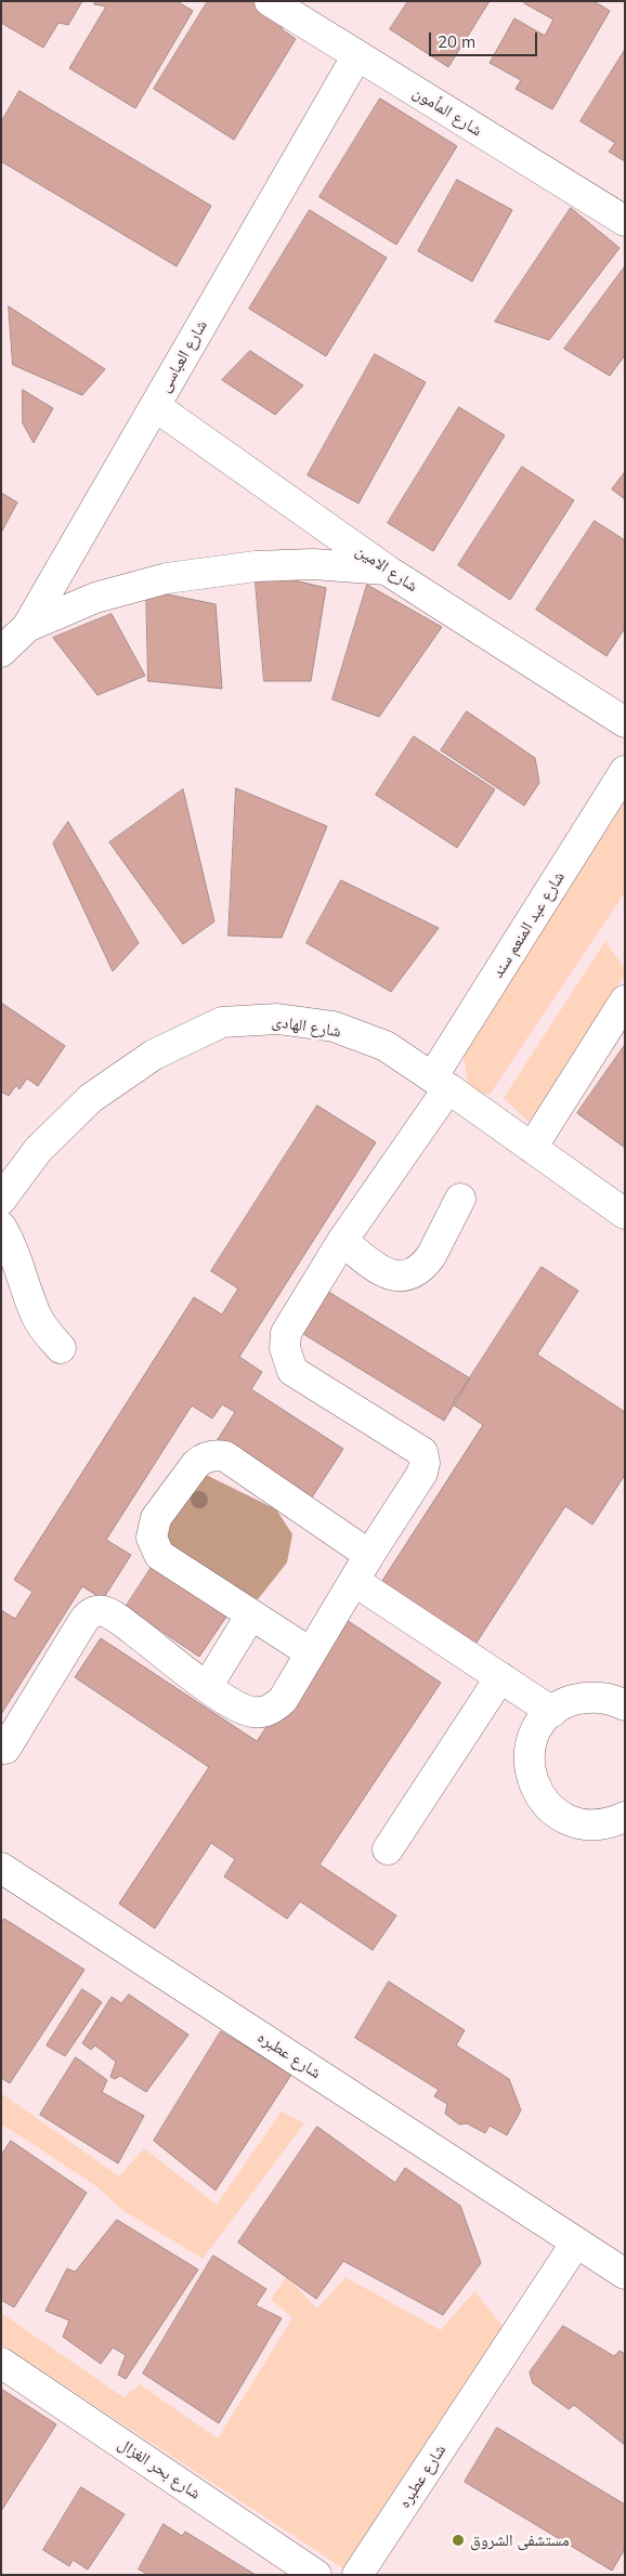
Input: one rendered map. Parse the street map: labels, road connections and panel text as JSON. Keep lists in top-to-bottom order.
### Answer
{
  "streets": {
    "street": [
      "شارع المأمون",
      "شارع العباسى",
      "شارع الامين",
      "شارع عبد المنعم سند",
      "شارع الهادى",
      "شارع عطبره",
      "شارع بحر الغزال"
    ]
  },
  "crossings": [
    ["شارع المأمون", "شارع العباسى"],
    ["شارع العباسى", "شارع الامين"],
    ["شارع عبد المنعم سند", "شارع الهادى"]
  ],
  "places": ["مستشفى الشروق"],
  "scale_bar": "20 m"
}
